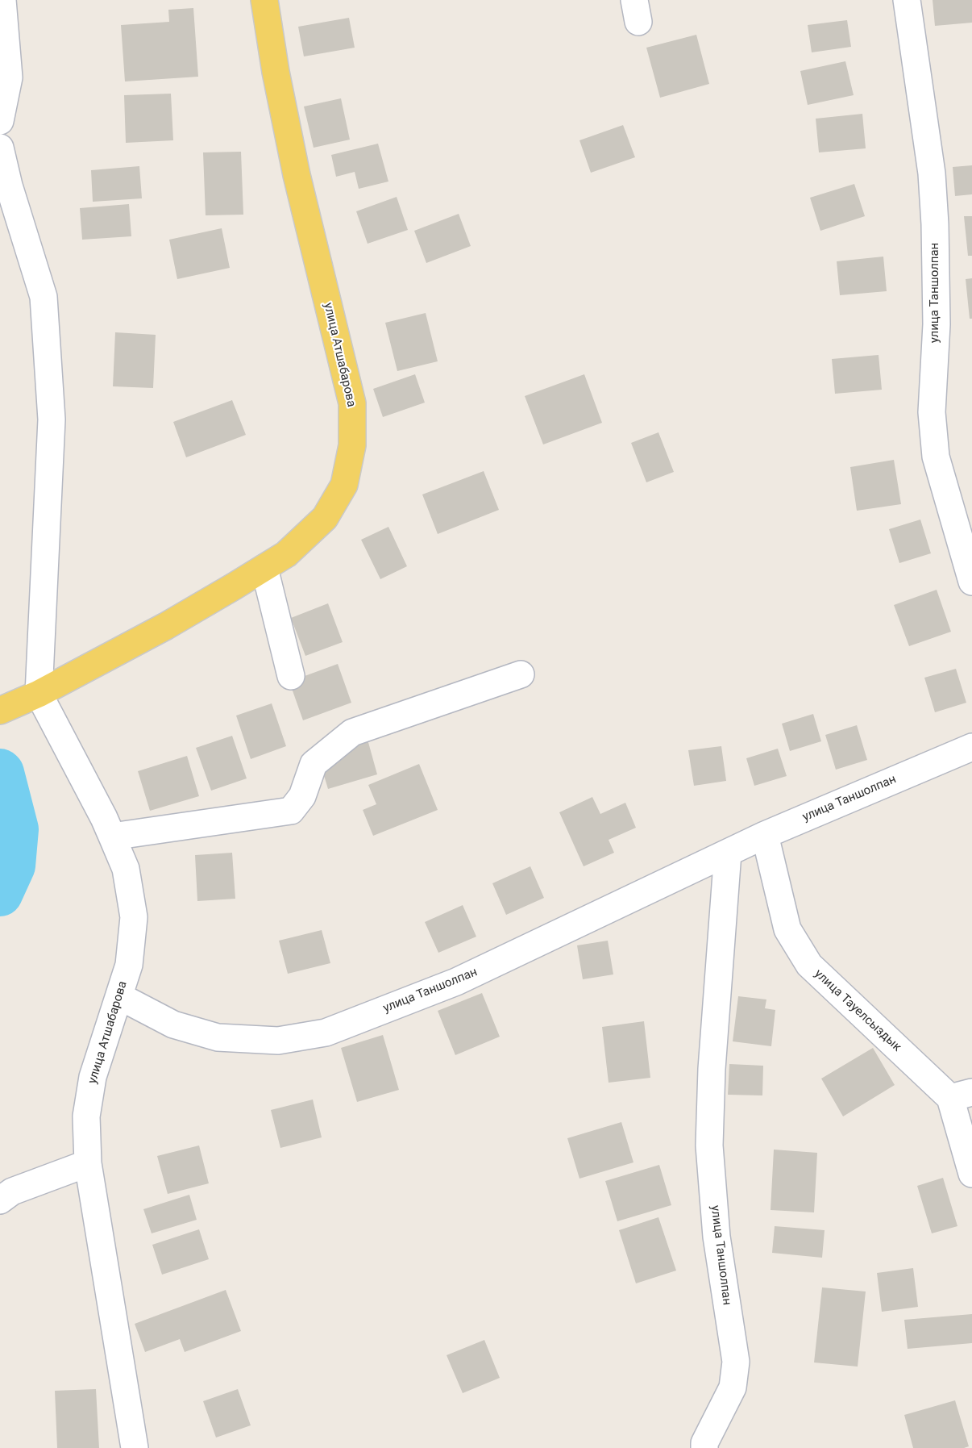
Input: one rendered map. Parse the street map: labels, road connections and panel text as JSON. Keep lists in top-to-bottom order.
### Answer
{
  "streets": {
    "main road": ["улица Атшабарова"],
    "street": ["улица Таншолпан", "улица Тауелсыздык"]
  },
  "crossings": [
    ["улица Таншолпан", "улица Атшабарова"],
    ["улица Таншолпан", "улица Тауелсыздык"]
  ]
}
